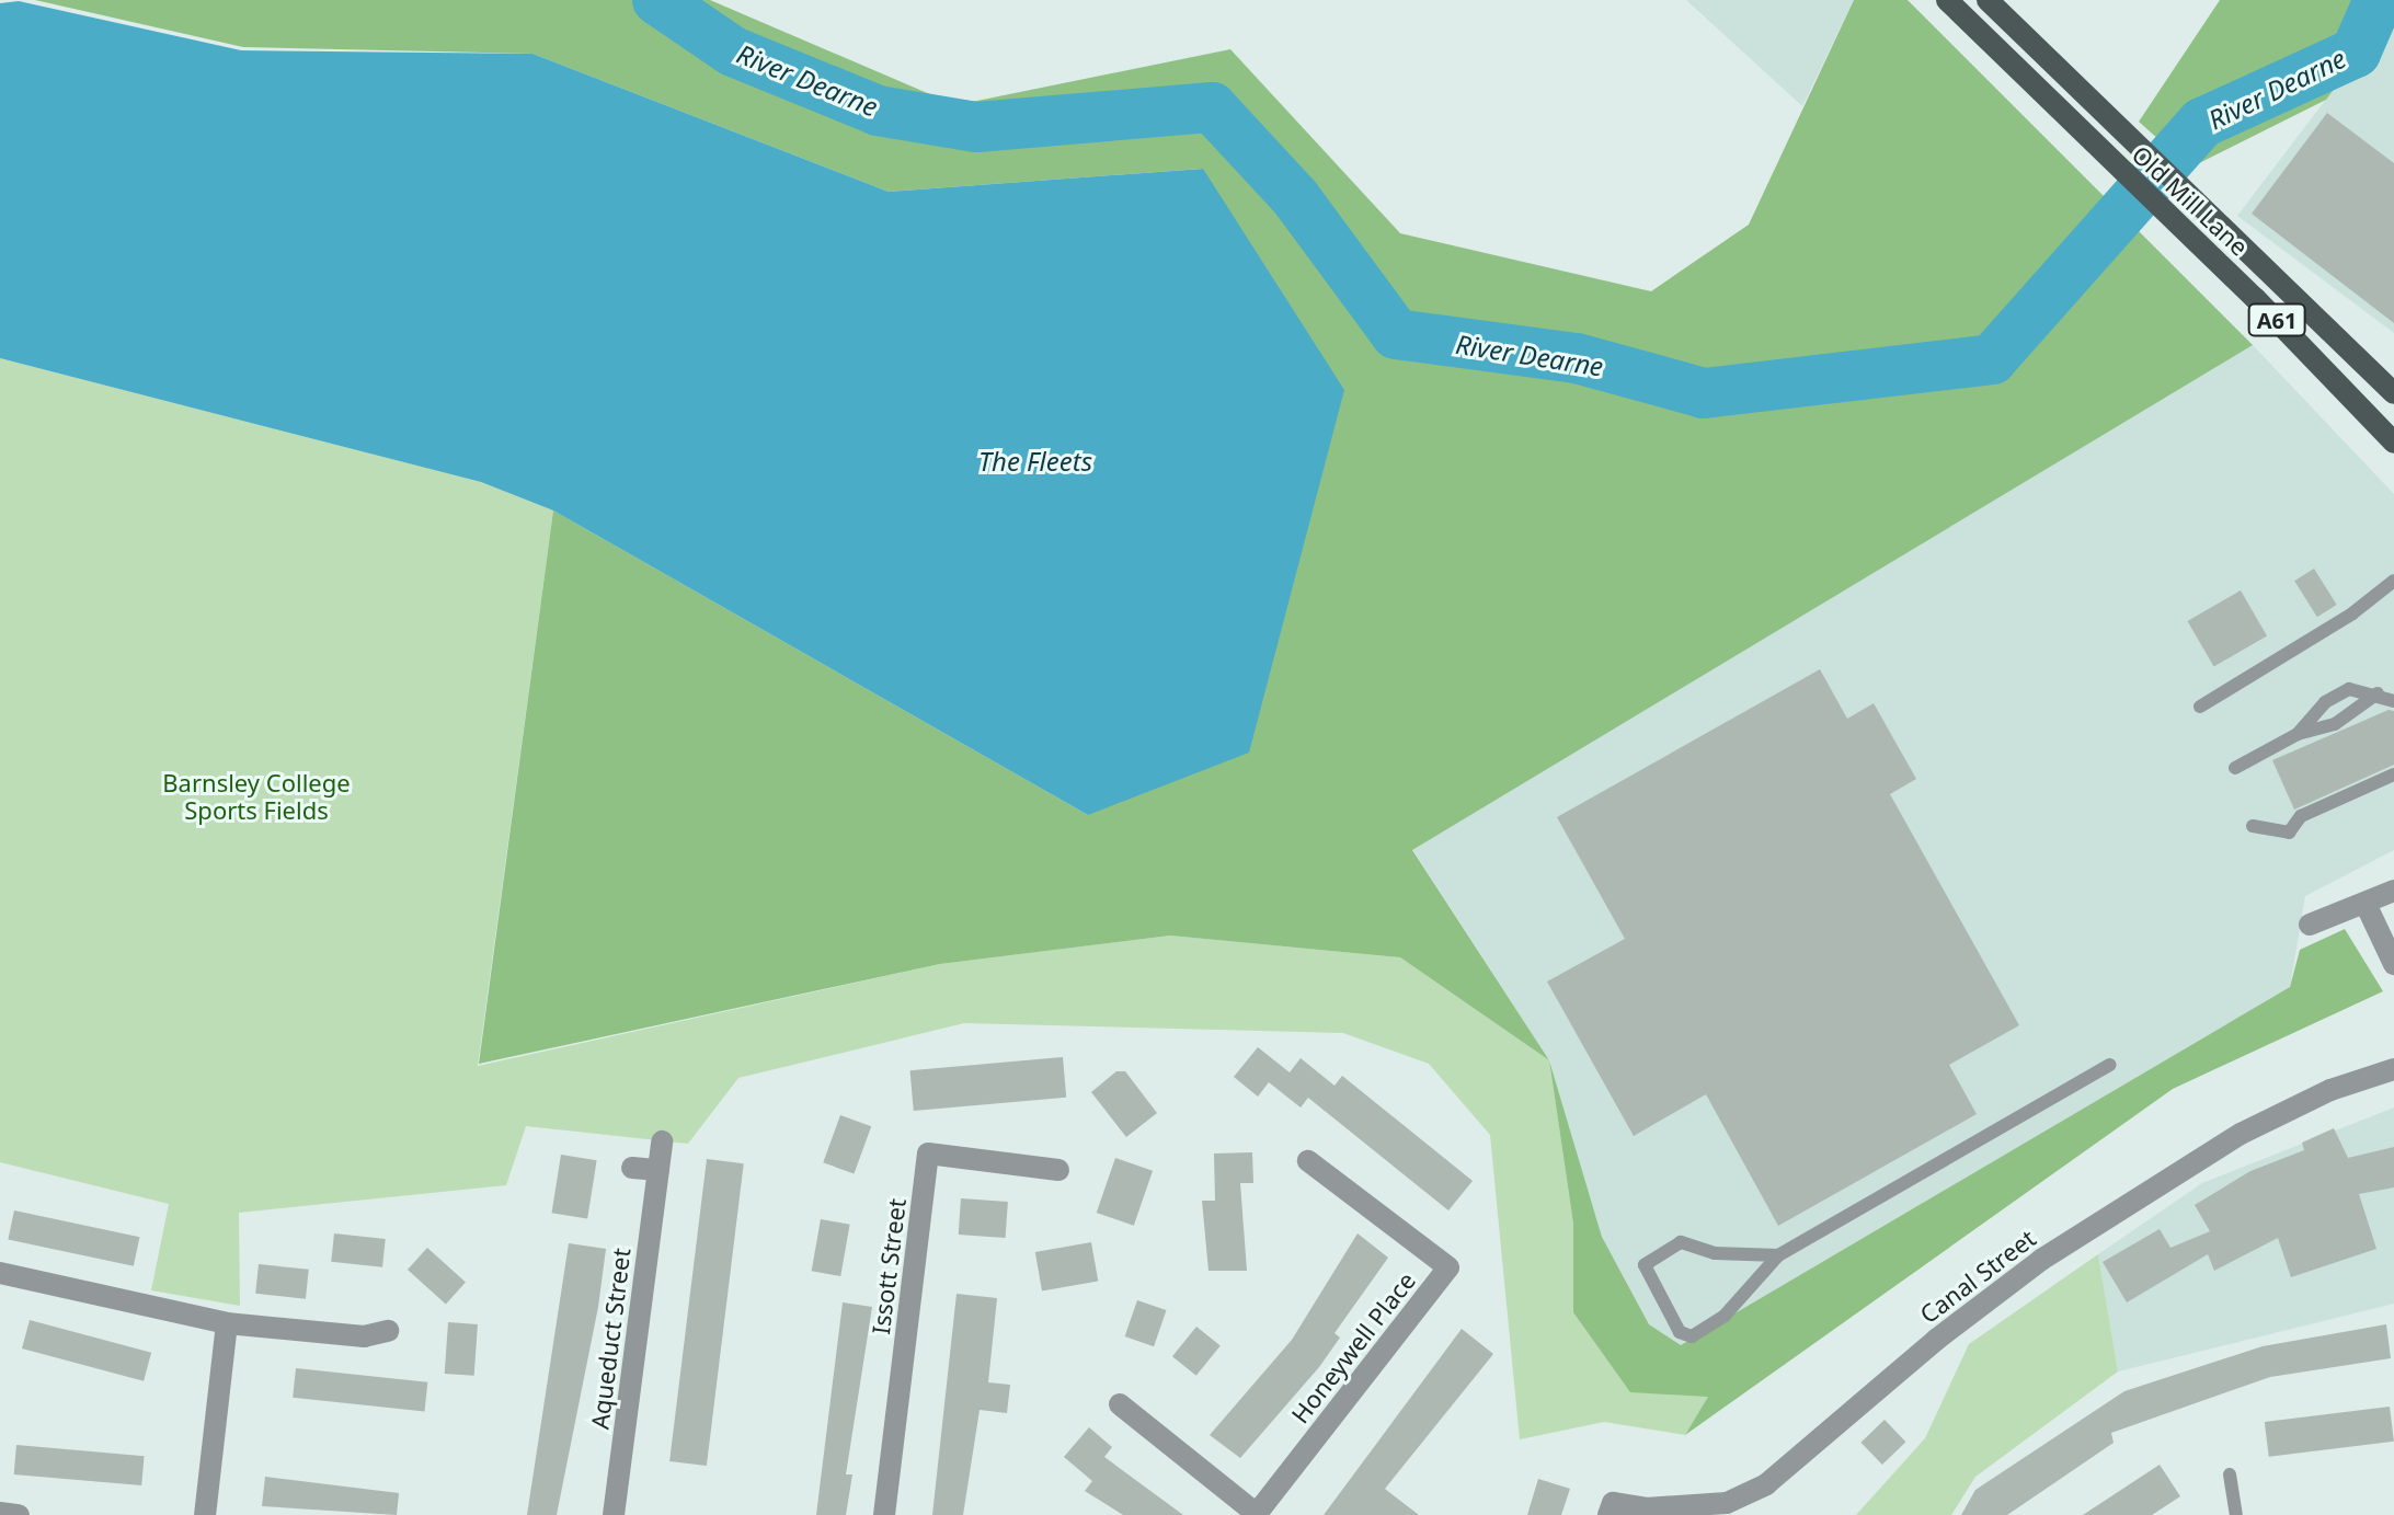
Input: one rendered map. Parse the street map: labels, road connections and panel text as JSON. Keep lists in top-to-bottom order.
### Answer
{
  "streets": {
    "main road": ["Old Mill Lane", "A61"],
    "street": [
      "Issott Street",
      "Canal Street",
      "Aqueduct Street",
      "Honeywell Place"
    ]
  },
  "water": ["River Dearne", "The Fleets"],
  "parks": ["Barnsley College Sports Fields"]
}
